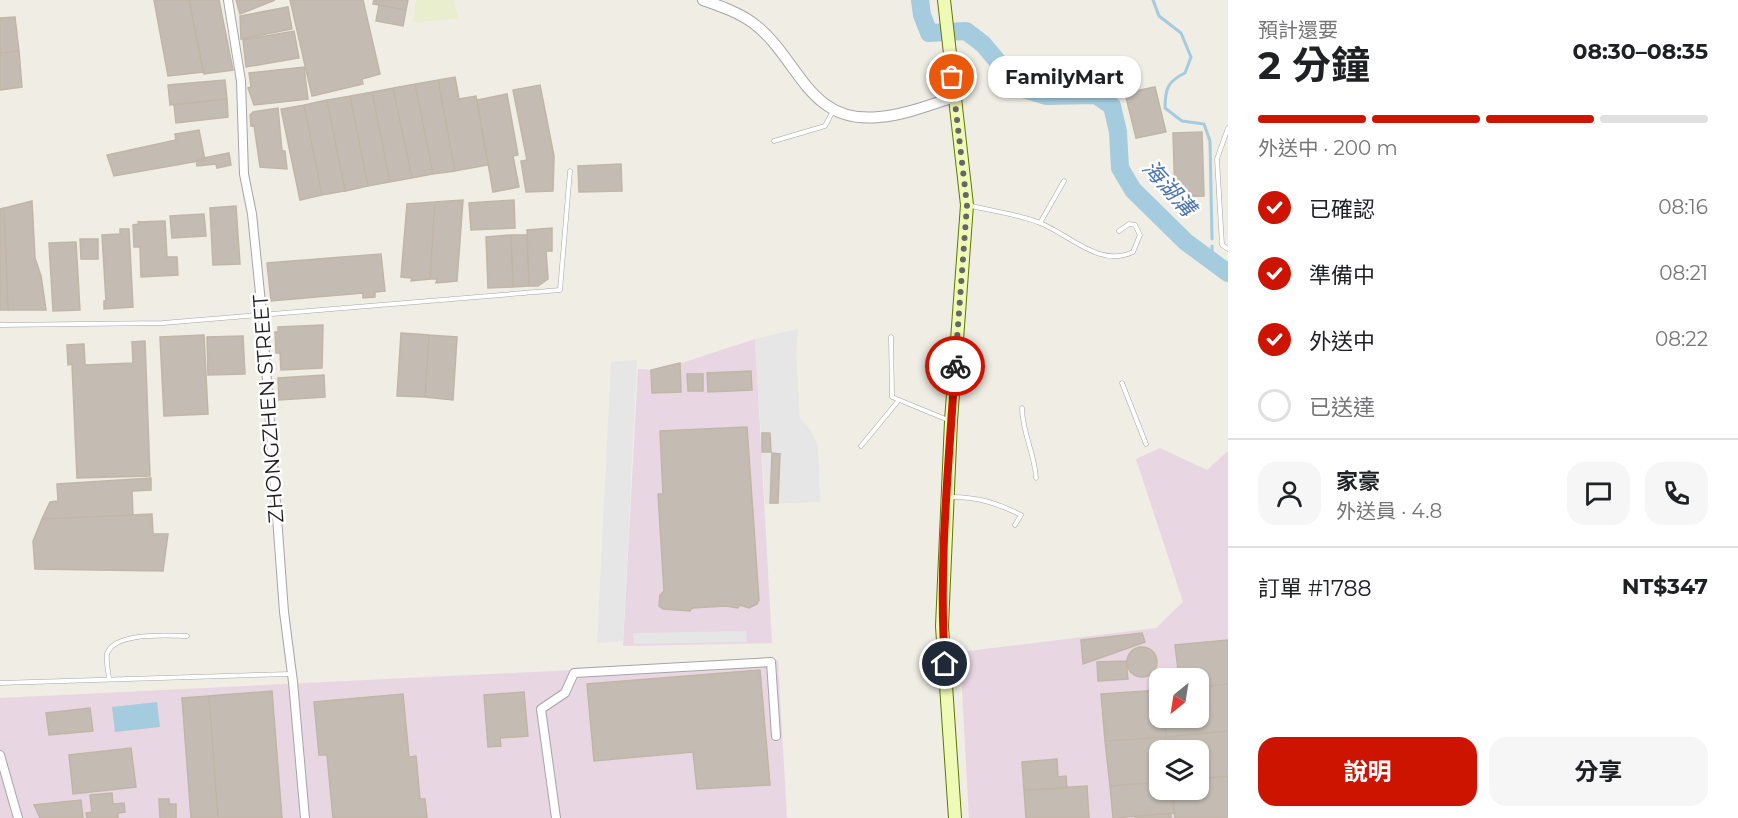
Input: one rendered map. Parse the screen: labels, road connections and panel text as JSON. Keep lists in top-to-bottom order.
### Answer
{
  "streets": {
    "street": ["ZHONGZHEN STREET"]
  },
  "water": ["海湖溝"],
  "places": ["FamilyMart"],
  "north": "bottom left",
  "page": {
    "heading": ["2 分鐘", "預計還要", "08:30–08:35"],
    "panel": [
      "家豪",
      "外送員 · 4.8",
      "訂單 #1788",
      "NT$347"
    ],
    "bubble": "FamilyMart",
    "bar": "外送中 · 200 m",
    "list": [
      ["已確認", "08:16"],
      ["準備中", "08:21"],
      ["外送中", "08:22"],
      "已送達"
    ],
    "buttons": ["說明", "分享"]
  }
}
